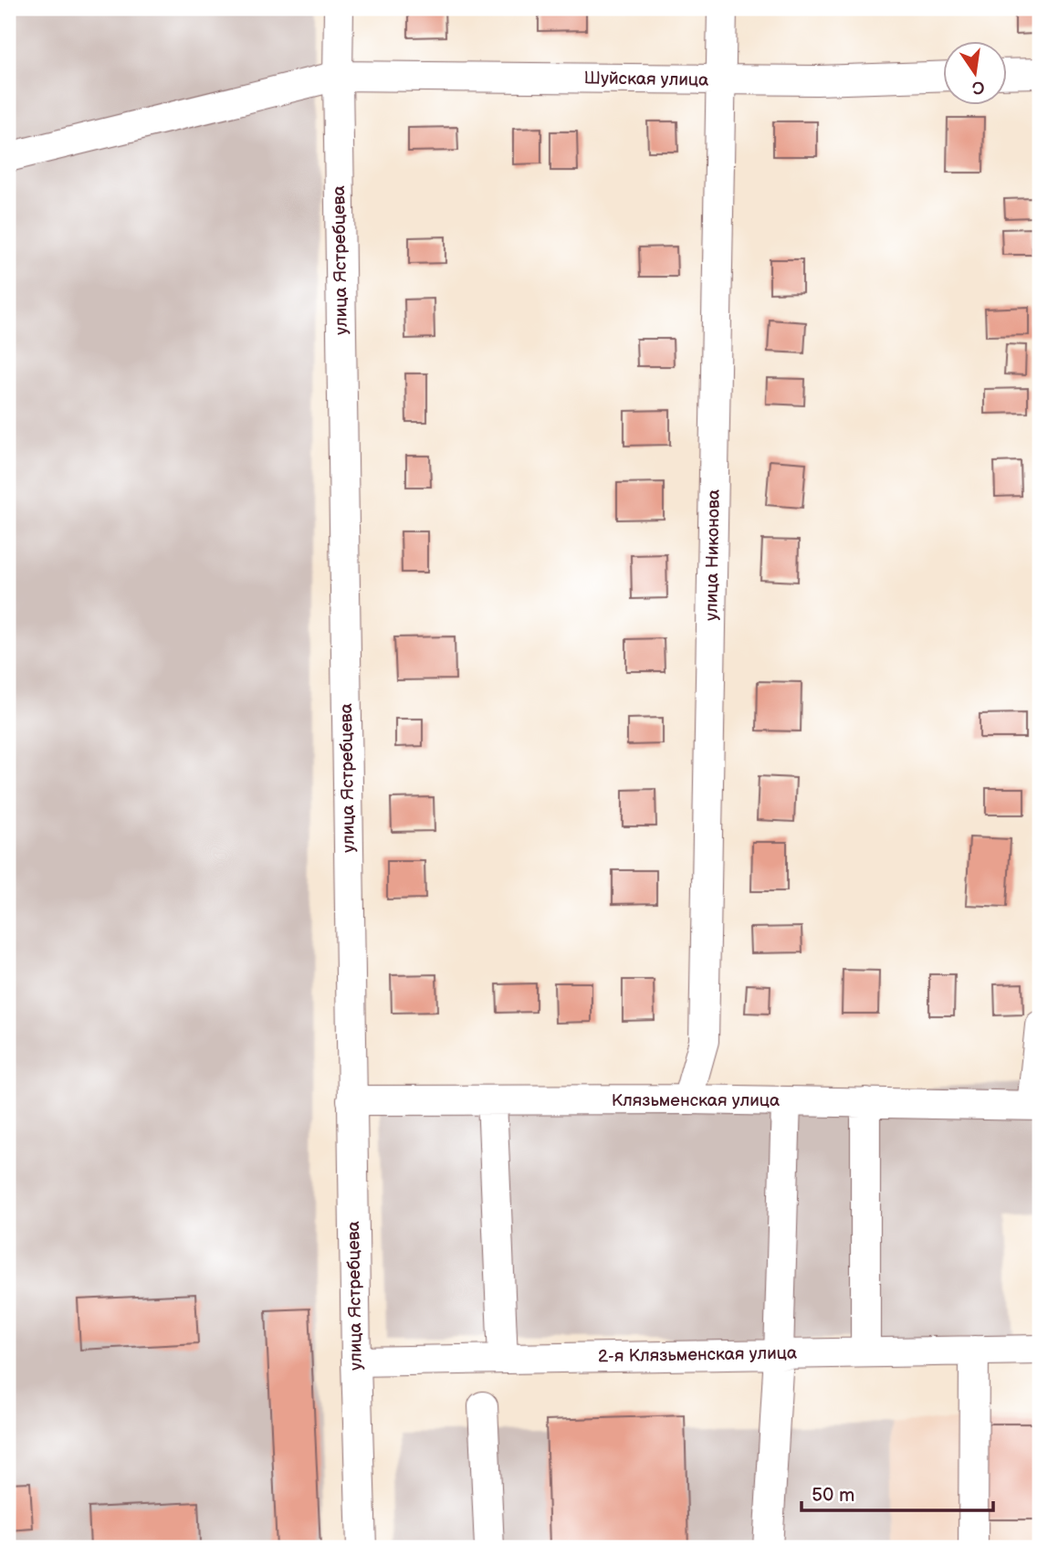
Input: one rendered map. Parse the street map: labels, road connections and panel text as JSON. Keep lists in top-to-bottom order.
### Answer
{
  "streets": {
    "street": [
      "Шуйская улица",
      "улица Ястребцева",
      "улица Никонова",
      "Клязьменская улица",
      "2-я Клязьменская улица"
    ]
  },
  "crossings": [
    ["Шуйская улица", "улица Ястребцева"],
    ["Шуйская улица", "улица Никонова"],
    ["улица Ястребцева", "Клязьменская улица"],
    ["улица Ястребцева", "2-я Клязьменская улица"],
    ["улица Никонова", "Клязьменская улица"]
  ],
  "scale_bar": "50 m",
  "north": "bottom"
}
